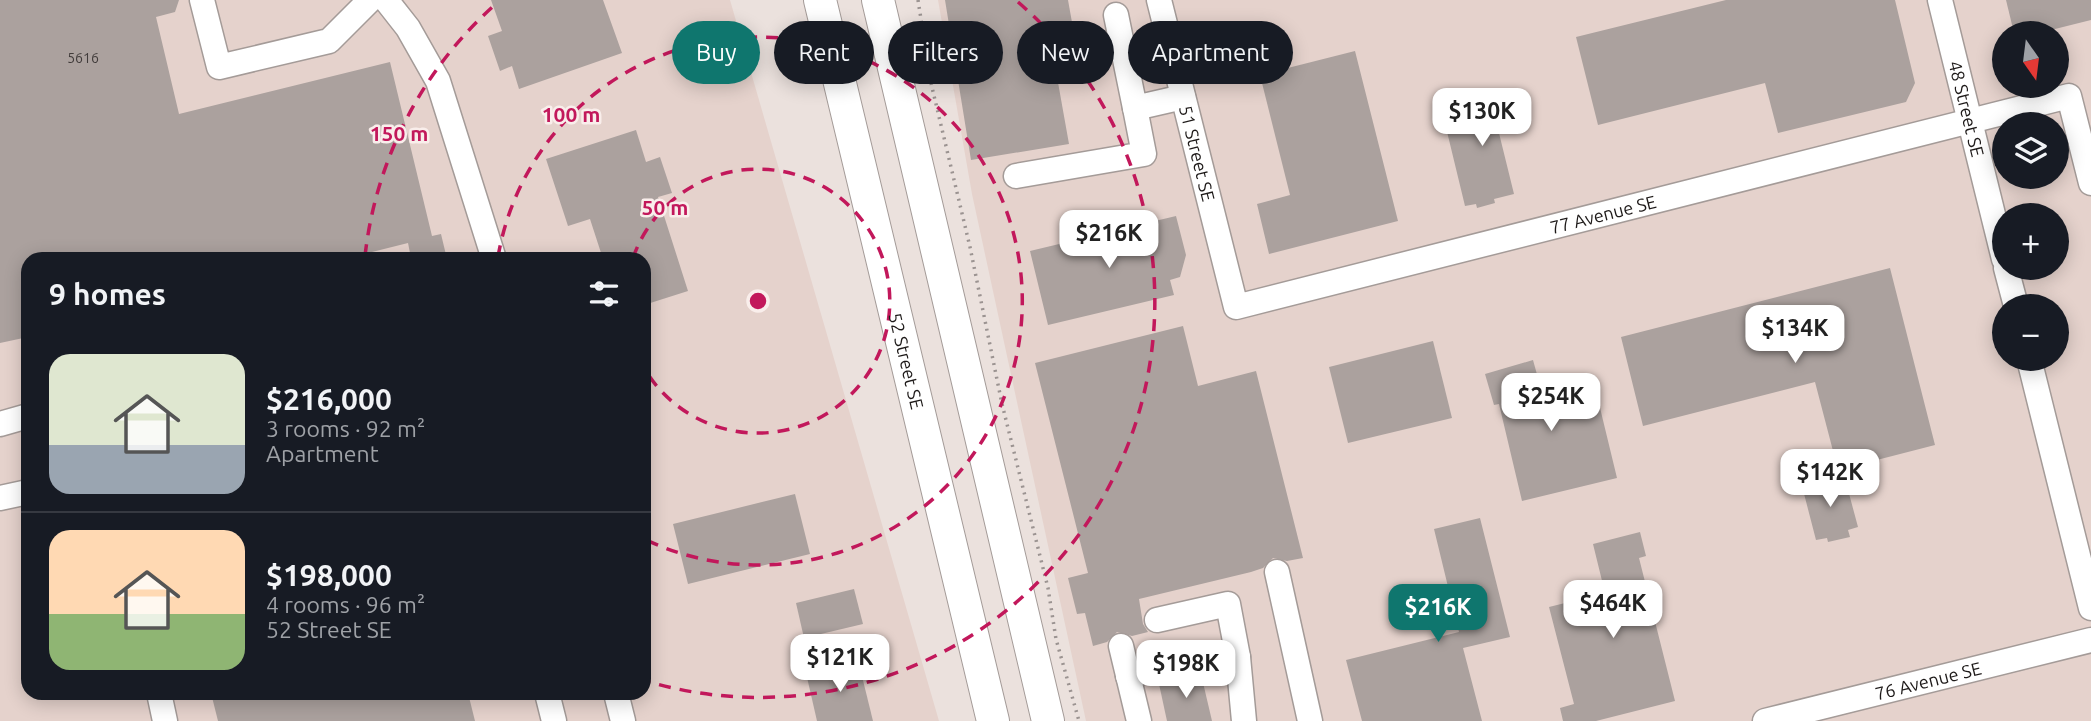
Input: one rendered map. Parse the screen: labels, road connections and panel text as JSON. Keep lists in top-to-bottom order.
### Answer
{
  "streets": {
    "main road": ["52 Street SE"],
    "street": [
      "48 Street SE",
      "51 Street SE",
      "77 Avenue SE",
      "76 Avenue SE"
    ]
  },
  "crossings": [
    ["48 Street SE", "77 Avenue SE"],
    ["51 Street SE", "77 Avenue SE"]
  ],
  "house_numbers": ["5616"],
  "north": "bottom",
  "page": {
    "map_buttons": ["+", "−"],
    "chip": [
      "Buy",
      "Rent",
      "Filters",
      "New",
      "Apartment"
    ],
    "price": [
      "$130K",
      "$216K",
      "$134K",
      "$254K",
      "$142K",
      "$464K",
      "$216K",
      "$121K",
      "$198K"
    ],
    "heading": "9 homes",
    "list": [
      {
        "name": "$216,000",
        "note": "3 rooms · 92 m² · Apartment"
      },
      {
        "name": "$198,000",
        "note": "4 rooms · 96 m² · 52 Street SE"
      }
    ]
  },
  "rings": ["100 m", "150 m", "50 m"]
}
